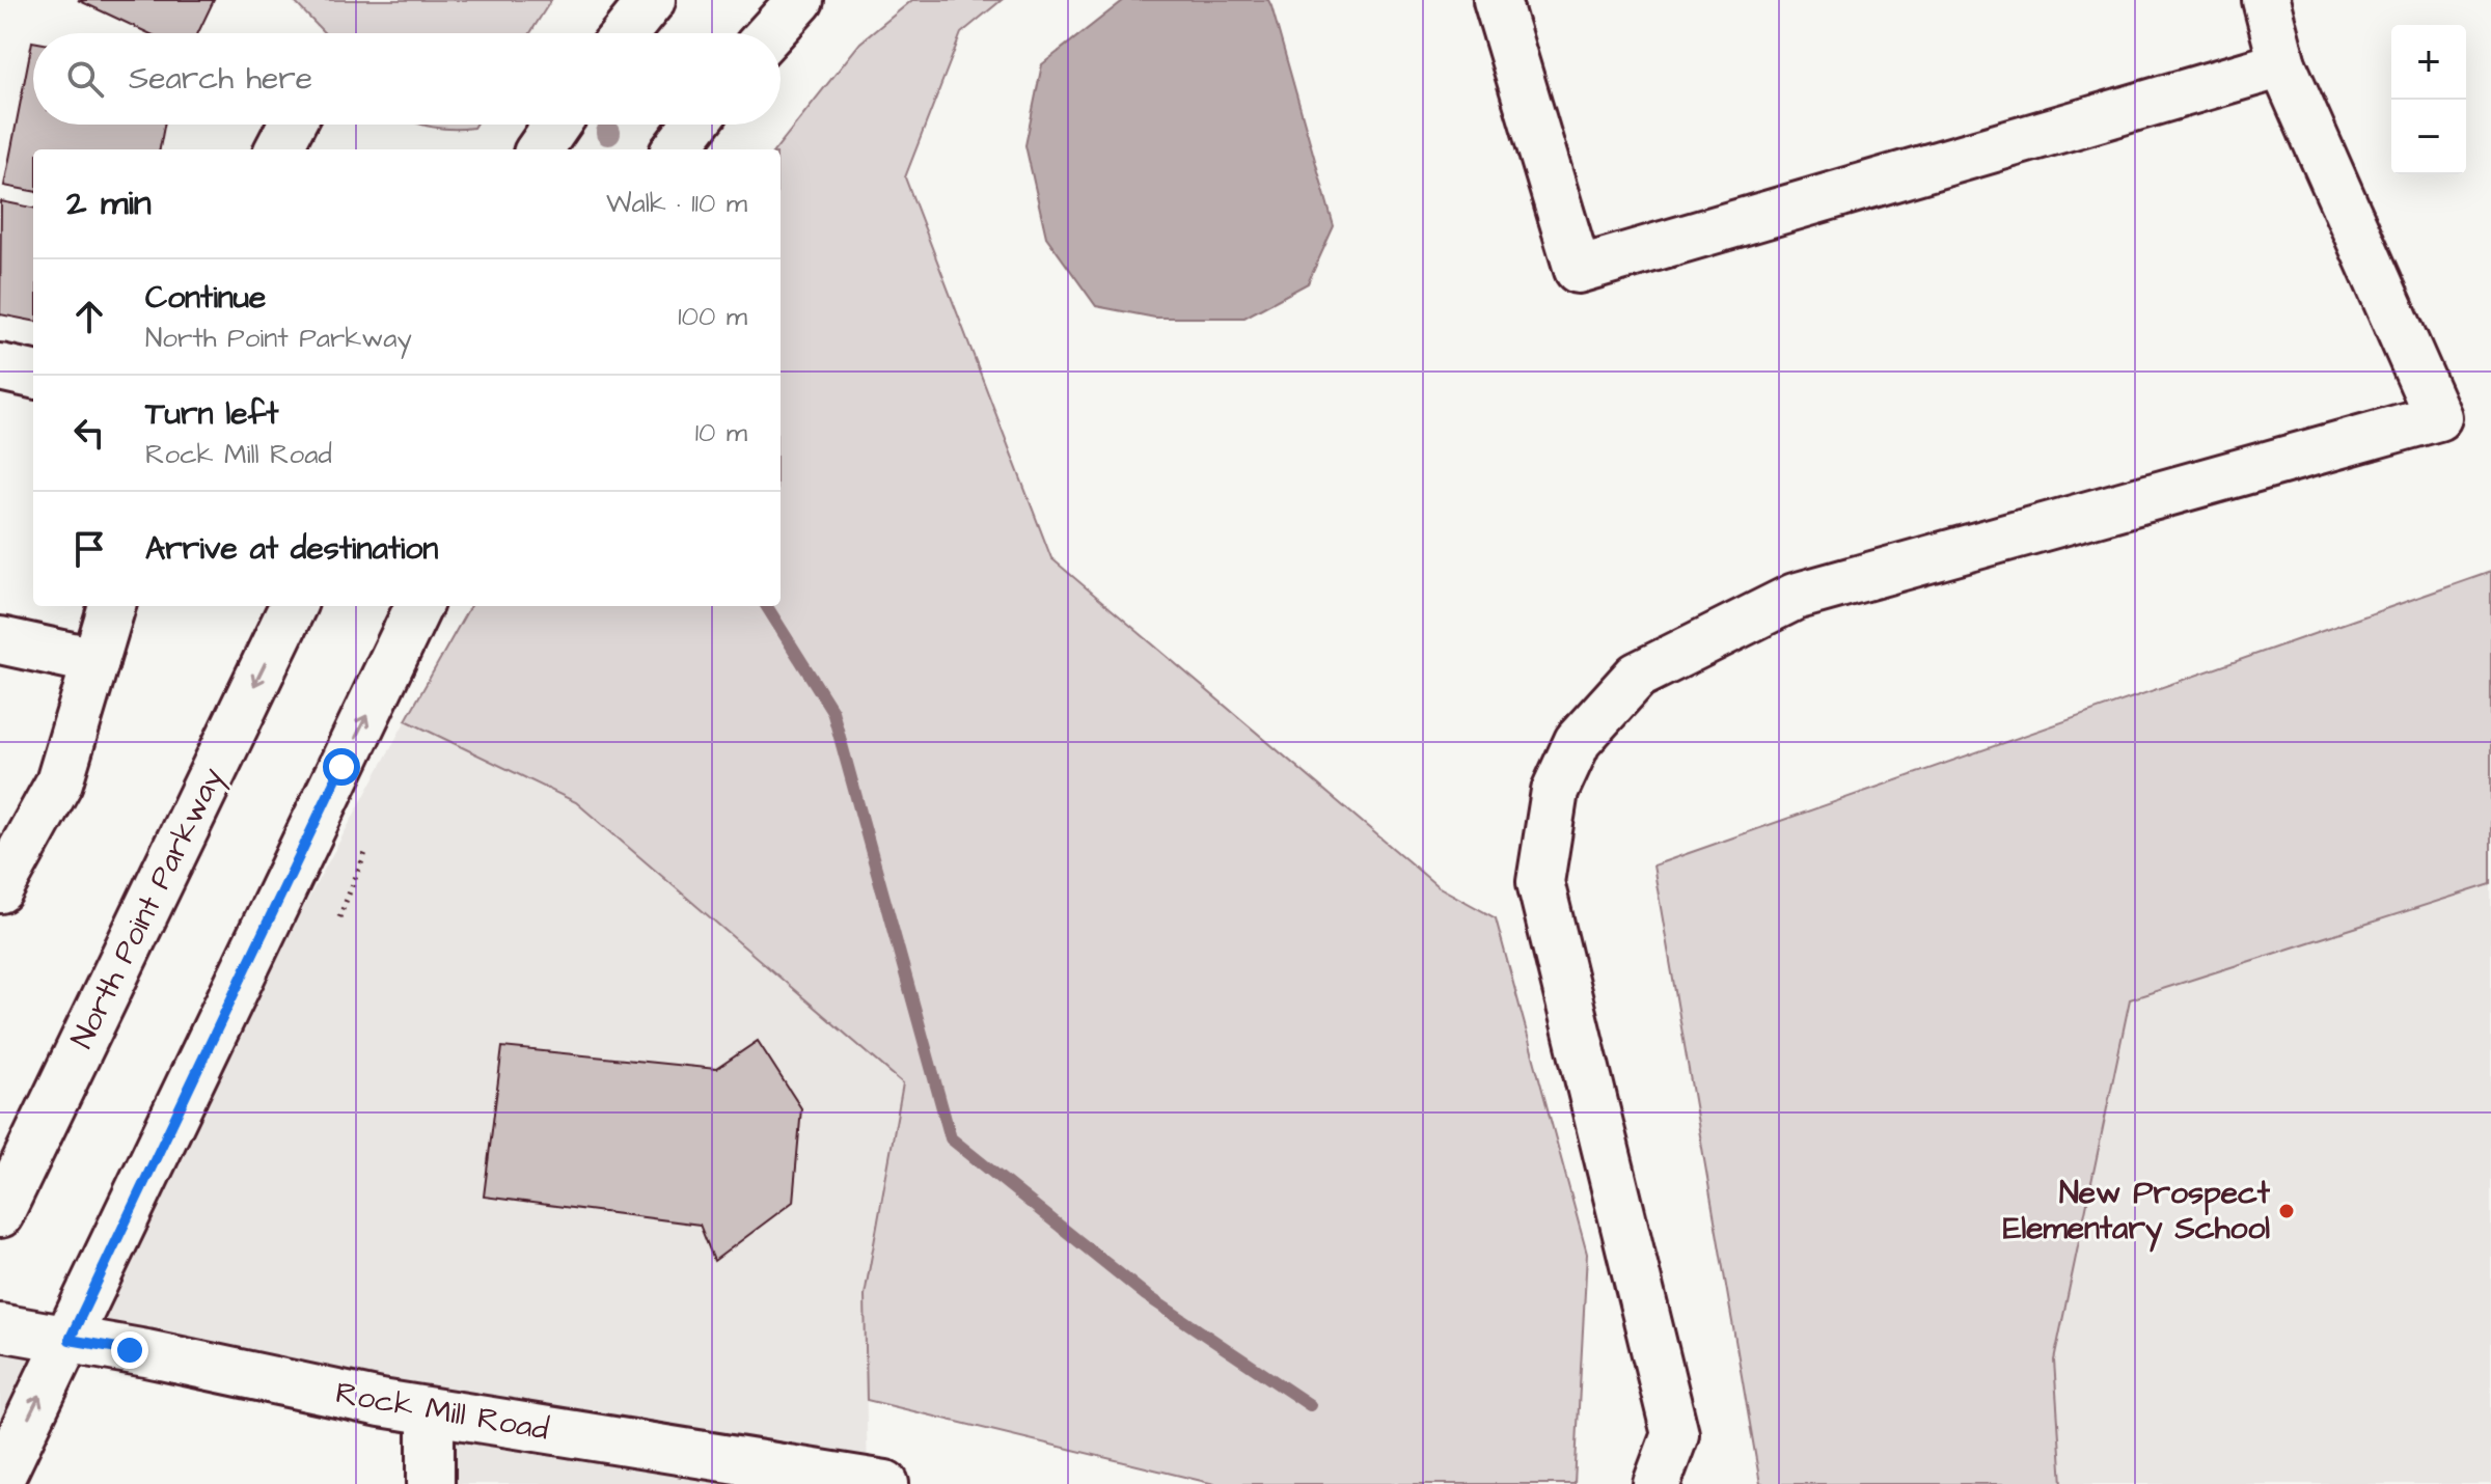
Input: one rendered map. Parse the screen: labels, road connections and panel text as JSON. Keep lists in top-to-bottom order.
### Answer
{
  "streets": {
    "street": ["North Point Parkway", "Rock Mill Road"]
  },
  "places": ["New Prospect Elementary School"],
  "page": {
    "map_buttons": ["+", "−"],
    "search": "Search here",
    "heading": ["2 min", "Walk · 110 m"],
    "list": [
      ["Continue", "North Point Parkway", "100 m"],
      ["Turn left", "Rock Mill Road", "10 m"],
      "Arrive at destination"
    ]
  }
}
